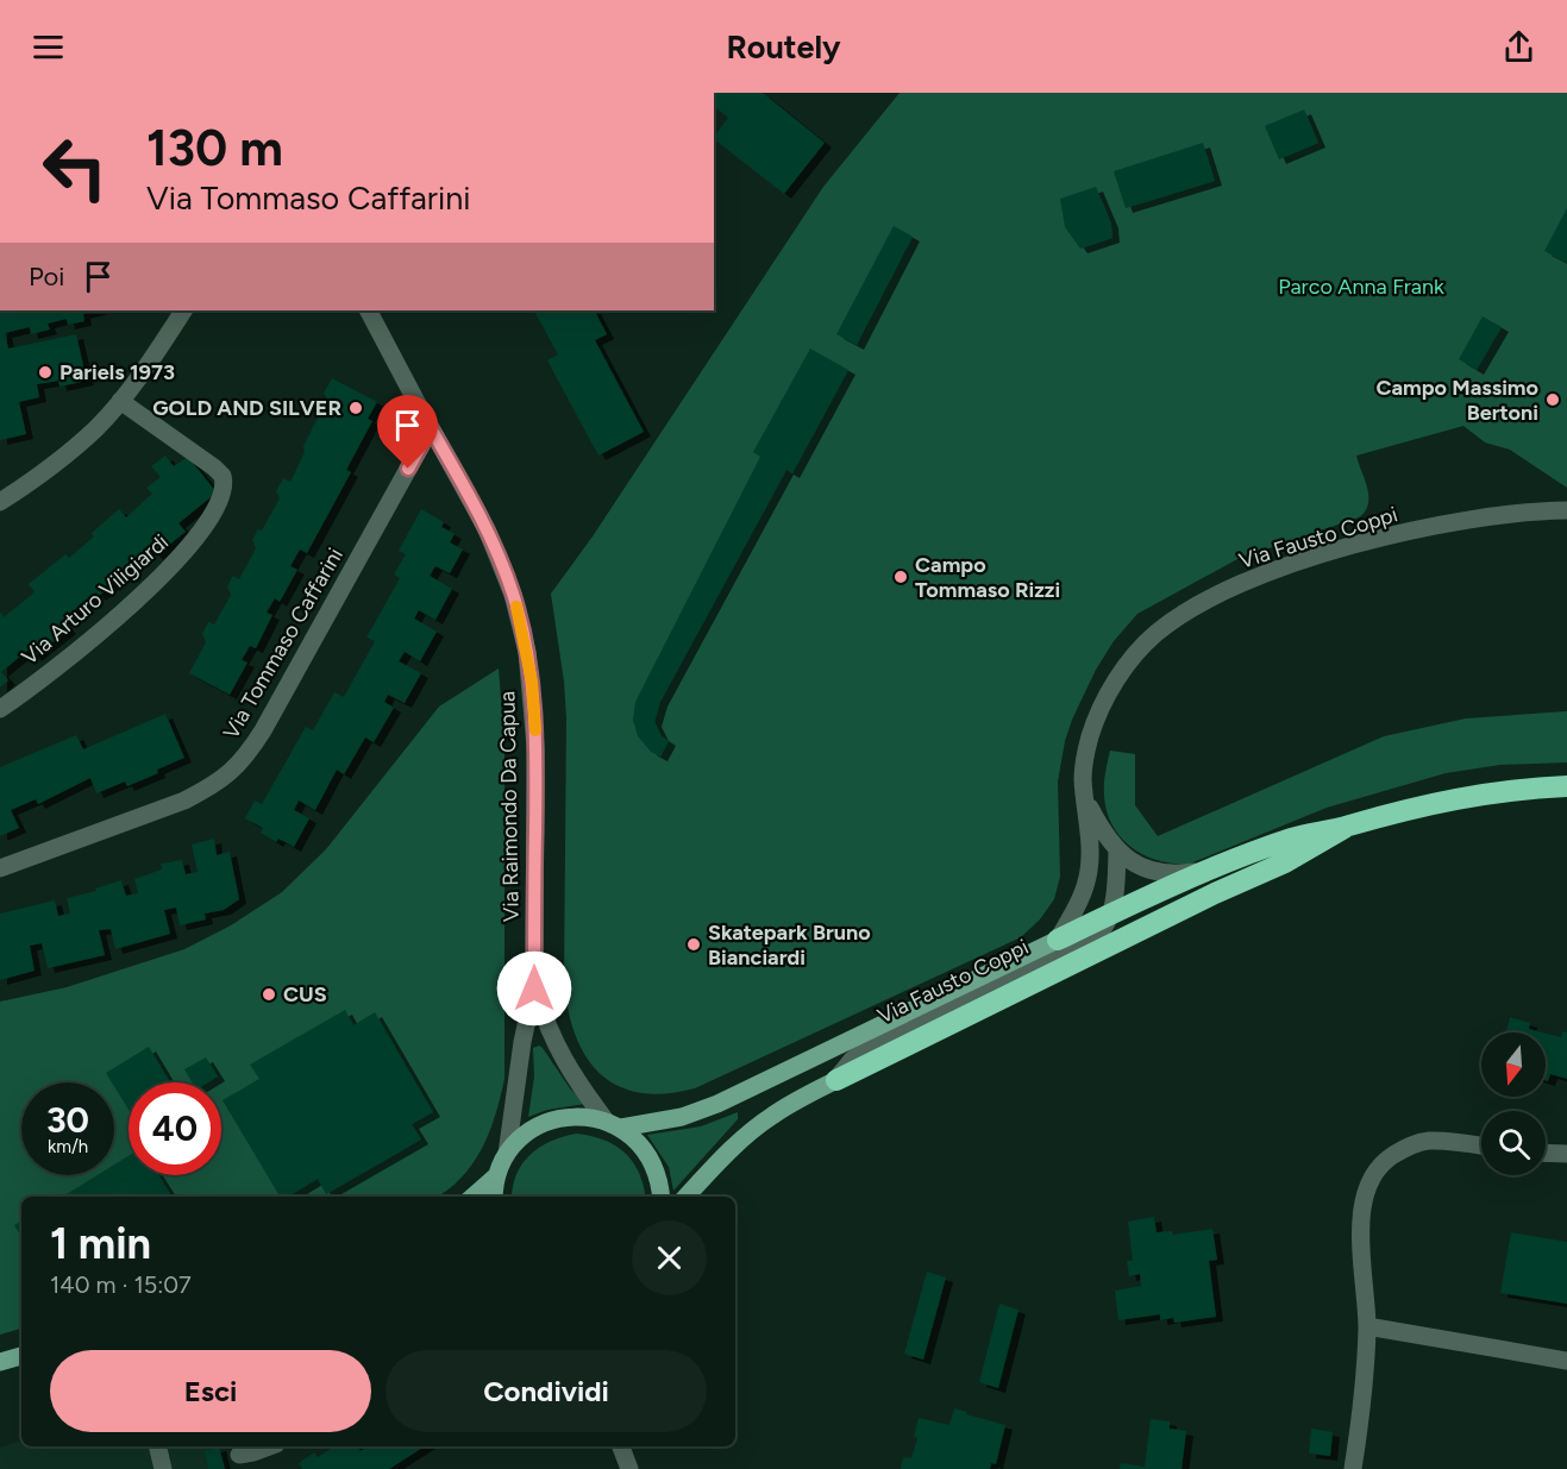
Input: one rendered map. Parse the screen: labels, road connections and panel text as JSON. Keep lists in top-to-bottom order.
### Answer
{
  "streets": {
    "street": [
      "Via Fausto Coppi",
      "Via Arturo Viligiardi",
      "Via Tommaso Caffarini",
      "Via Raimondo Da Capua"
    ]
  },
  "crossings": [
    ["Via Tommaso Caffarini", "Via Raimondo Da Capua"]
  ],
  "parks": ["Parco Anna Frank"],
  "places": [
    "Pariels 1973",
    "Campo Massimo Bertoni",
    "GOLD AND SILVER",
    "Campo Tommaso Rizzi",
    "Skatepark Bruno Bianciardi",
    "CUS"
  ],
  "north": "bottom",
  "page": {
    "header": "Routely",
    "turn": ["130 m", "Via Tommaso Caffarini"],
    "then": "Poi",
    "speed": "30 km/h",
    "limit": "40",
    "heading": ["1 min", "140 m · 15:07"],
    "buttons": ["Esci", "Condividi"]
  }
}
